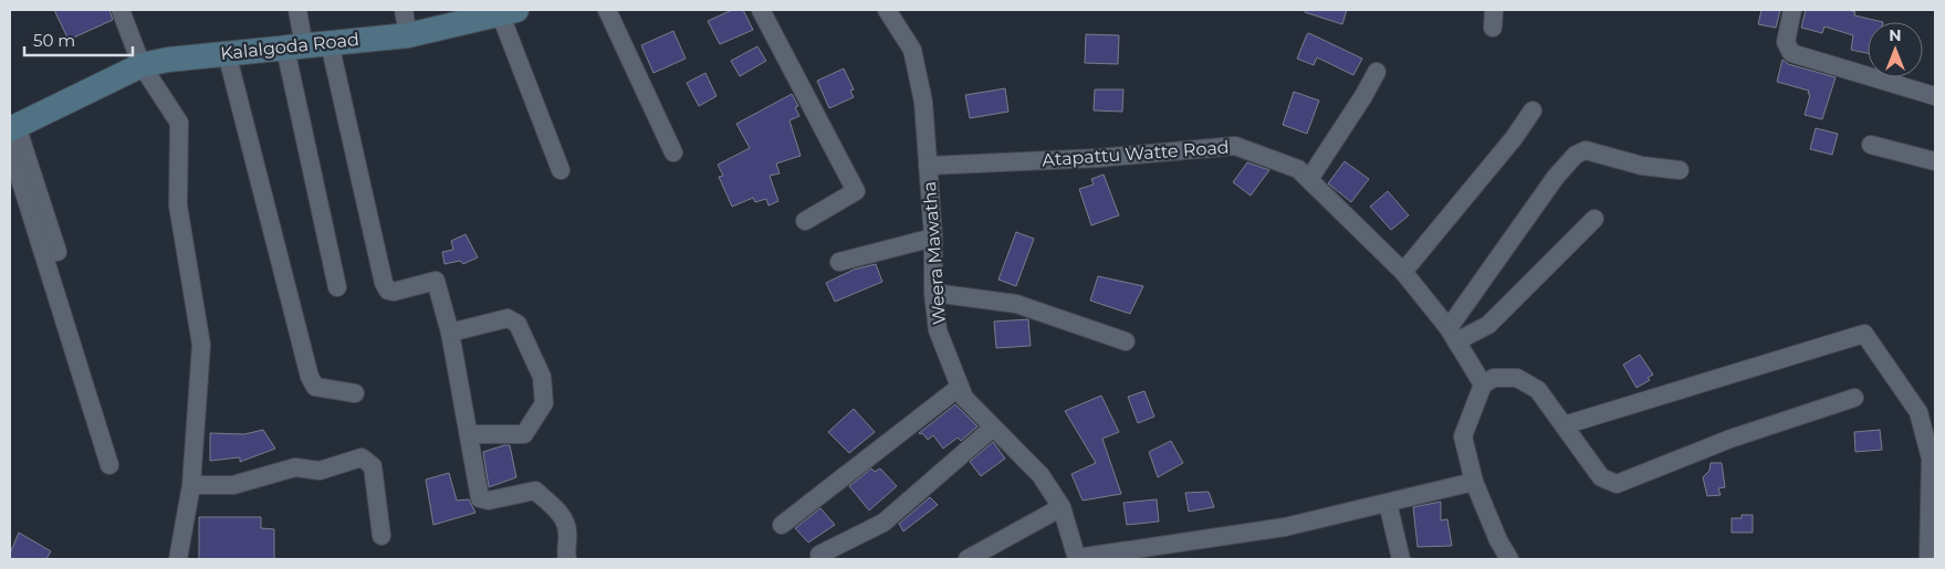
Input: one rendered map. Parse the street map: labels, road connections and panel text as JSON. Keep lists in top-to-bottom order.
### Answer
{
  "streets": {
    "street": ["Kalalgoda Road", "Atapattu Watte Road", "Weera Mawatha"]
  },
  "crossings": [
    ["Atapattu Watte Road", "Weera Mawatha"]
  ],
  "scale_bar": "50 m",
  "north": "top"
}
